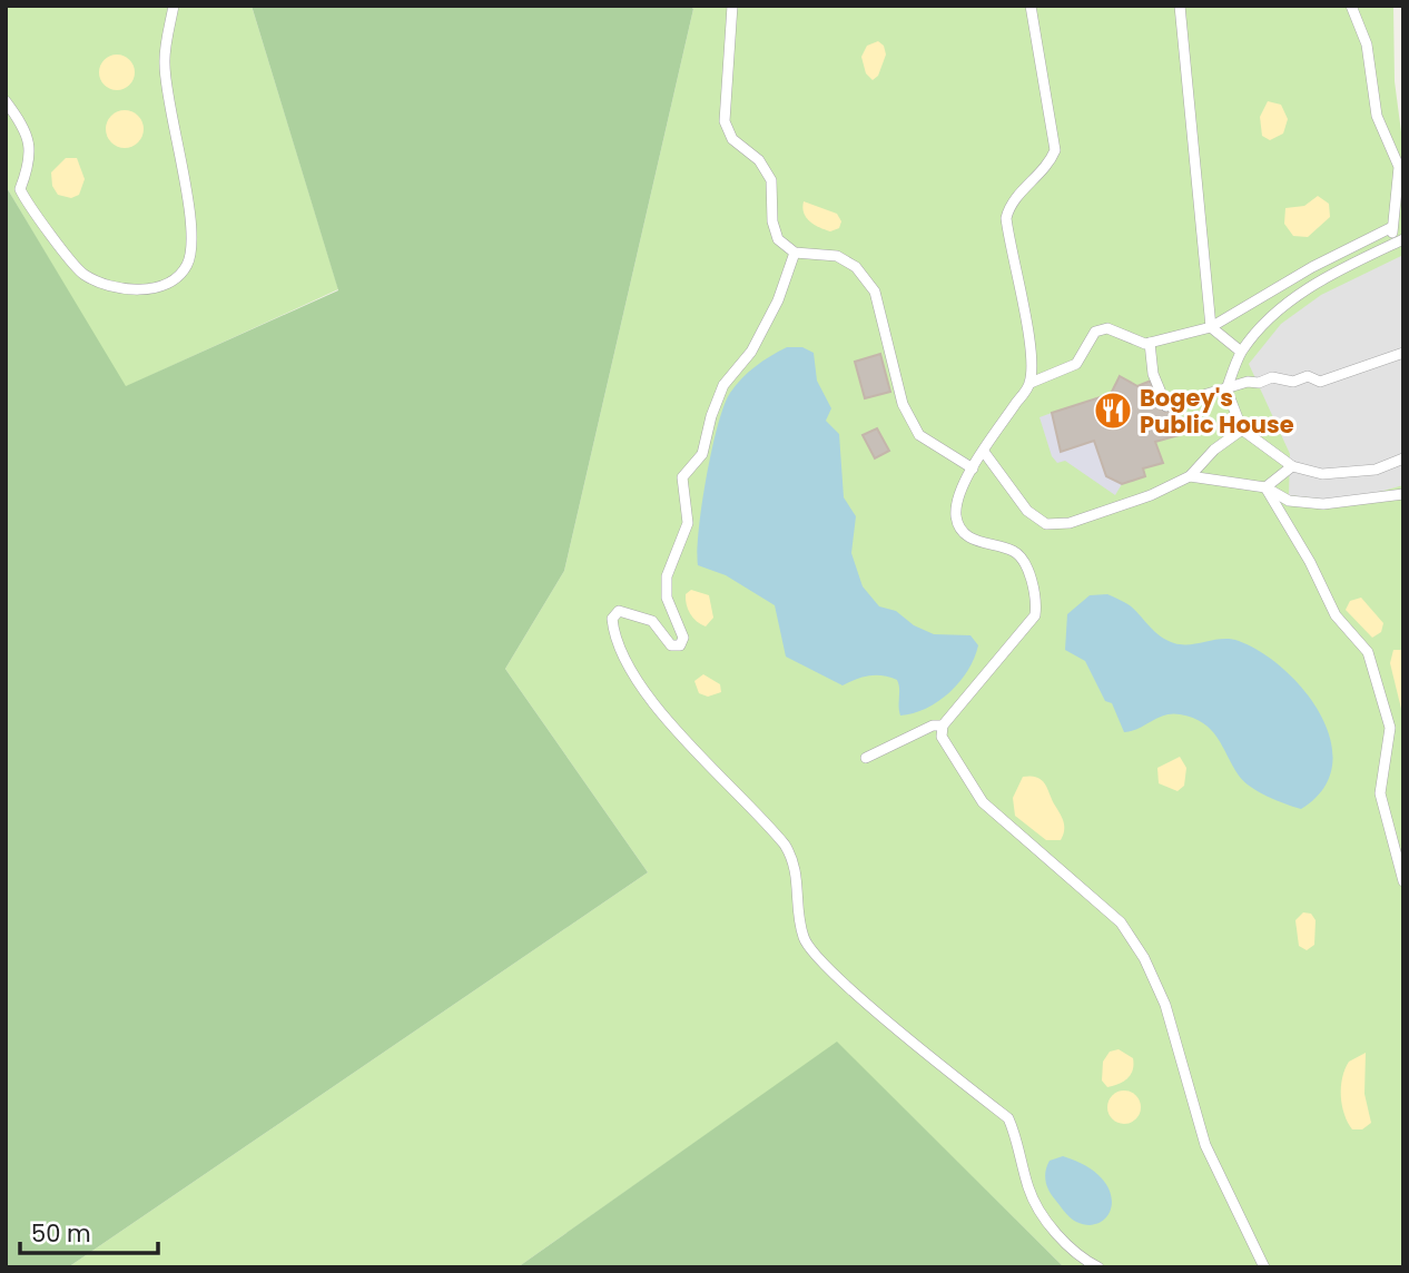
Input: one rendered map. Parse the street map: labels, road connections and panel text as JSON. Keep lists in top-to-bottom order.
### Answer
{
  "places": {
    "restaurant": ["Bogey's Public House"]
  },
  "scale_bar": "50 m"
}
